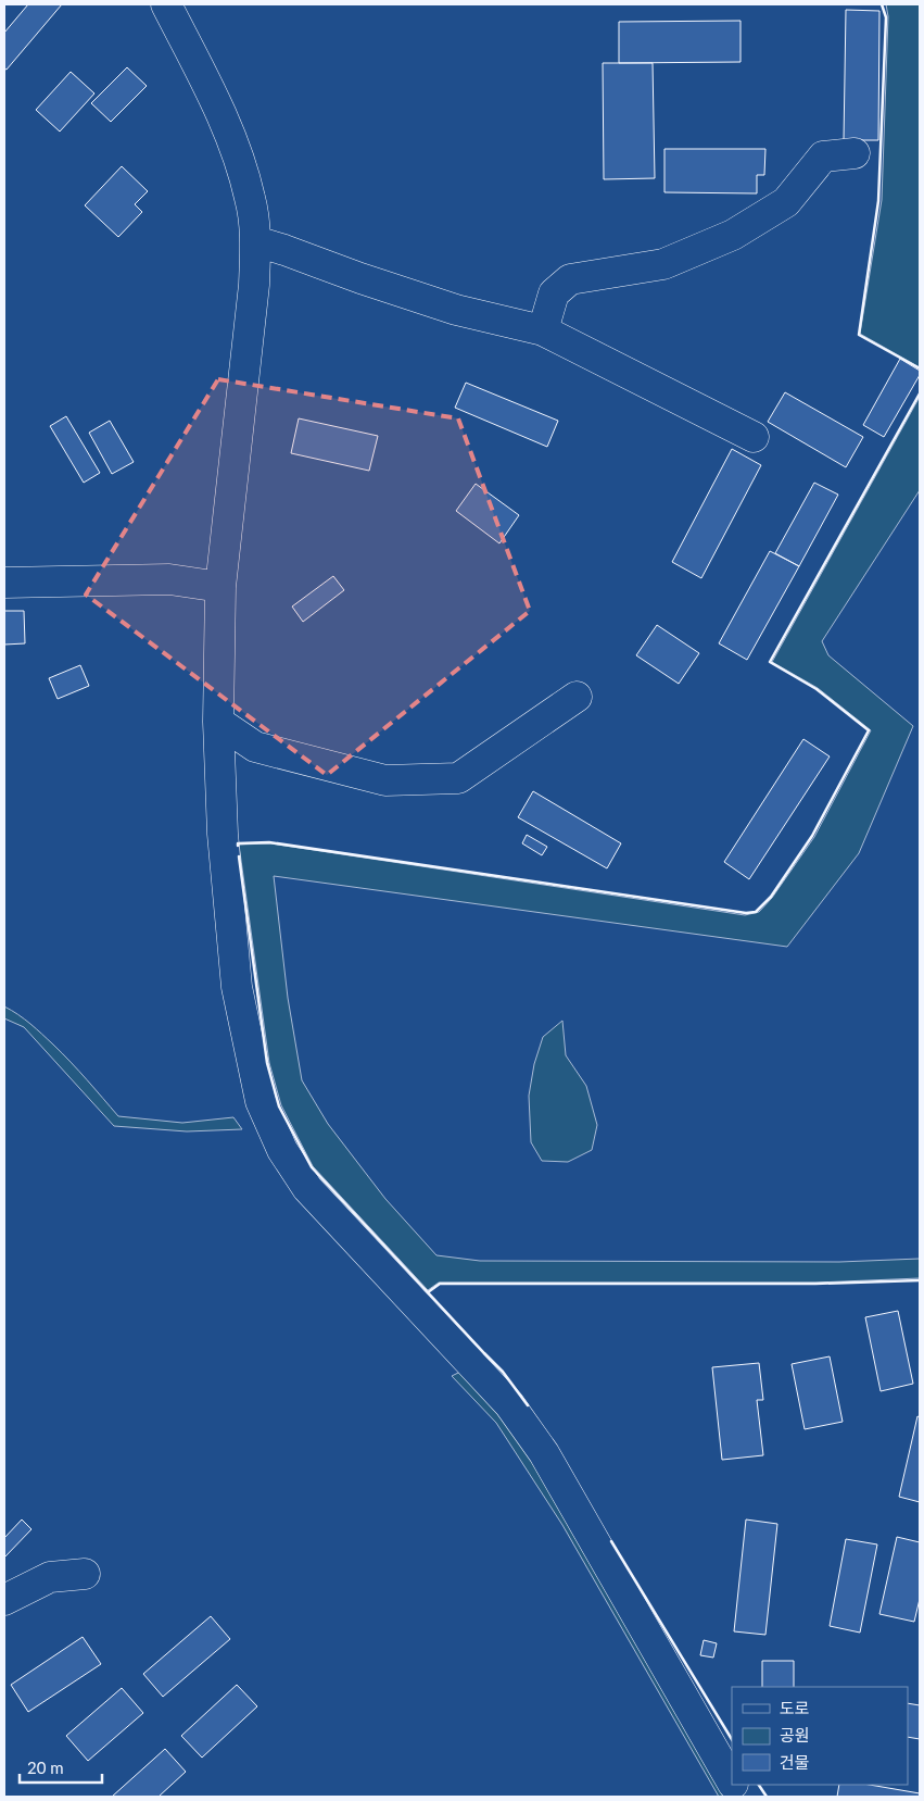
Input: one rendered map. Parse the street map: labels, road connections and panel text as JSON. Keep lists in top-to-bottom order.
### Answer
{
  "legend": ["도로", "공원", "건물"],
  "scale_bar": "20 m"
}
